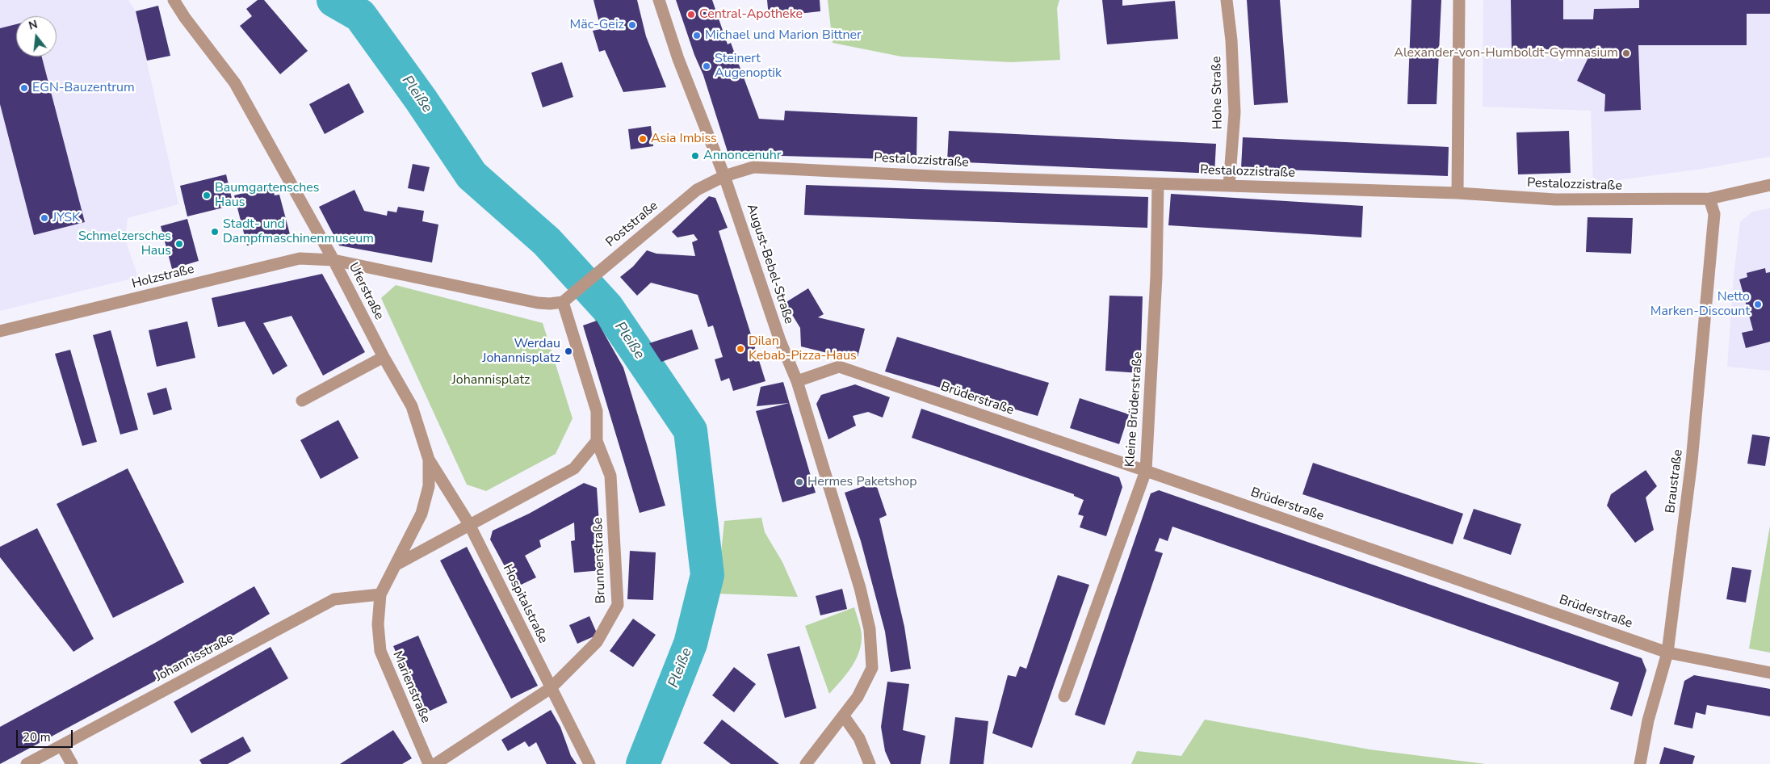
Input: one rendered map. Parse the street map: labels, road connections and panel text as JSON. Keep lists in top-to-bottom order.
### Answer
{
  "streets": {
    "street": [
      "Hohe Straße",
      "Pestalozzistraße",
      "Poststraße",
      "August-Bebel-Straße",
      "Holzstraße",
      "Uferstraße",
      "Brüderstraße",
      "Kleine Brüderstraße",
      "Braustraße",
      "Brunnenstraße",
      "Hospitalstraße",
      "Johannisstraße",
      "Marienstraße"
    ]
  },
  "crossings": [
    ["Hohe Straße", "Pestalozzistraße"],
    ["Pestalozzistraße", "Poststraße"],
    ["Pestalozzistraße", "August-Bebel-Straße"],
    ["Pestalozzistraße", "Kleine Brüderstraße"],
    ["Pestalozzistraße", "Braustraße"],
    ["Poststraße", "August-Bebel-Straße"],
    ["August-Bebel-Straße", "Brüderstraße"],
    ["Holzstraße", "Uferstraße"],
    ["Uferstraße", "Hospitalstraße"],
    ["Uferstraße", "Johannisstraße"],
    ["Uferstraße", "Marienstraße"],
    ["Brüderstraße", "Kleine Brüderstraße"],
    ["Brüderstraße", "Braustraße"],
    ["Brunnenstraße", "Hospitalstraße"],
    ["Johannisstraße", "Marienstraße"]
  ],
  "water": ["Pleiße"],
  "parks": ["Johannisplatz"],
  "places": [
    "Central-Apotheke",
    "Mäc-Geiz",
    "Michael und Marion Bittner",
    "Alexander-von-Humboldt-Gymnasium",
    "Steinert Augenoptik",
    "EGN-Bauzentrum",
    "Asia Imbiss",
    "Annoncenuhr",
    "Baumgartensches Haus",
    "JYSK",
    "Stadt- und Dampfmaschinenmuseum",
    "Schmelzersches Haus",
    "Netto Marken-Discount",
    "Dilan Kebab-Pizza-Haus",
    "Werdau Johannisplatz",
    "Hermes Paketshop"
  ],
  "scale_bar": "20 m",
  "north": "top"
}
